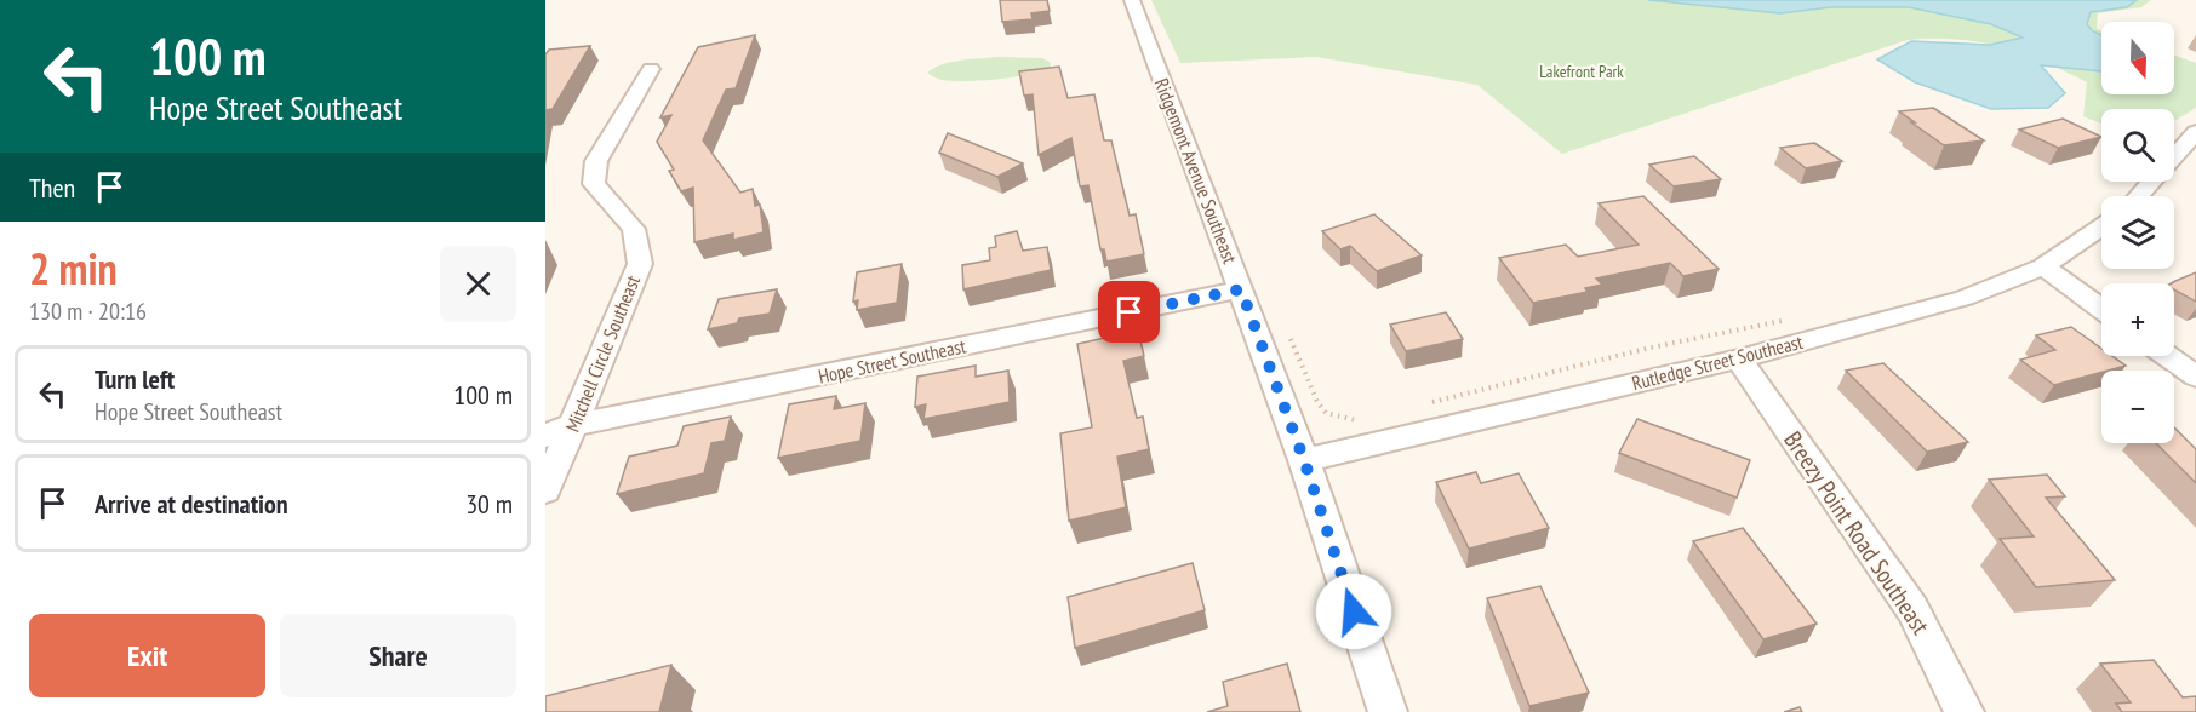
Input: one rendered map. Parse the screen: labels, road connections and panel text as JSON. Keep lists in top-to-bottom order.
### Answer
{
  "streets": {
    "street": [
      "Ridgemont Avenue Southeast",
      "Mitchell Circle Southeast",
      "Hope Street Southeast",
      "Rutledge Street Southeast",
      "Breezy Point Road Southeast"
    ]
  },
  "crossings": [
    ["Ridgemont Avenue Southeast", "Hope Street Southeast"],
    ["Ridgemont Avenue Southeast", "Rutledge Street Southeast"],
    ["Mitchell Circle Southeast", "Hope Street Southeast"],
    ["Rutledge Street Southeast", "Breezy Point Road Southeast"]
  ],
  "parks": ["Lakefront Park"],
  "north": "bottom",
  "page": {
    "turn": ["100 m", "Hope Street Southeast"],
    "map_buttons": ["+", "−"],
    "then": "Then",
    "heading": ["2 min", "130 m · 20:16"],
    "list": [
      {
        "name": "Turn left",
        "note": "Hope Street Southeast",
        "value": "100 m"
      },
      {
        "name": "Arrive at destination",
        "value": "30 m"
      }
    ],
    "buttons": ["Exit", "Share"]
  }
}
